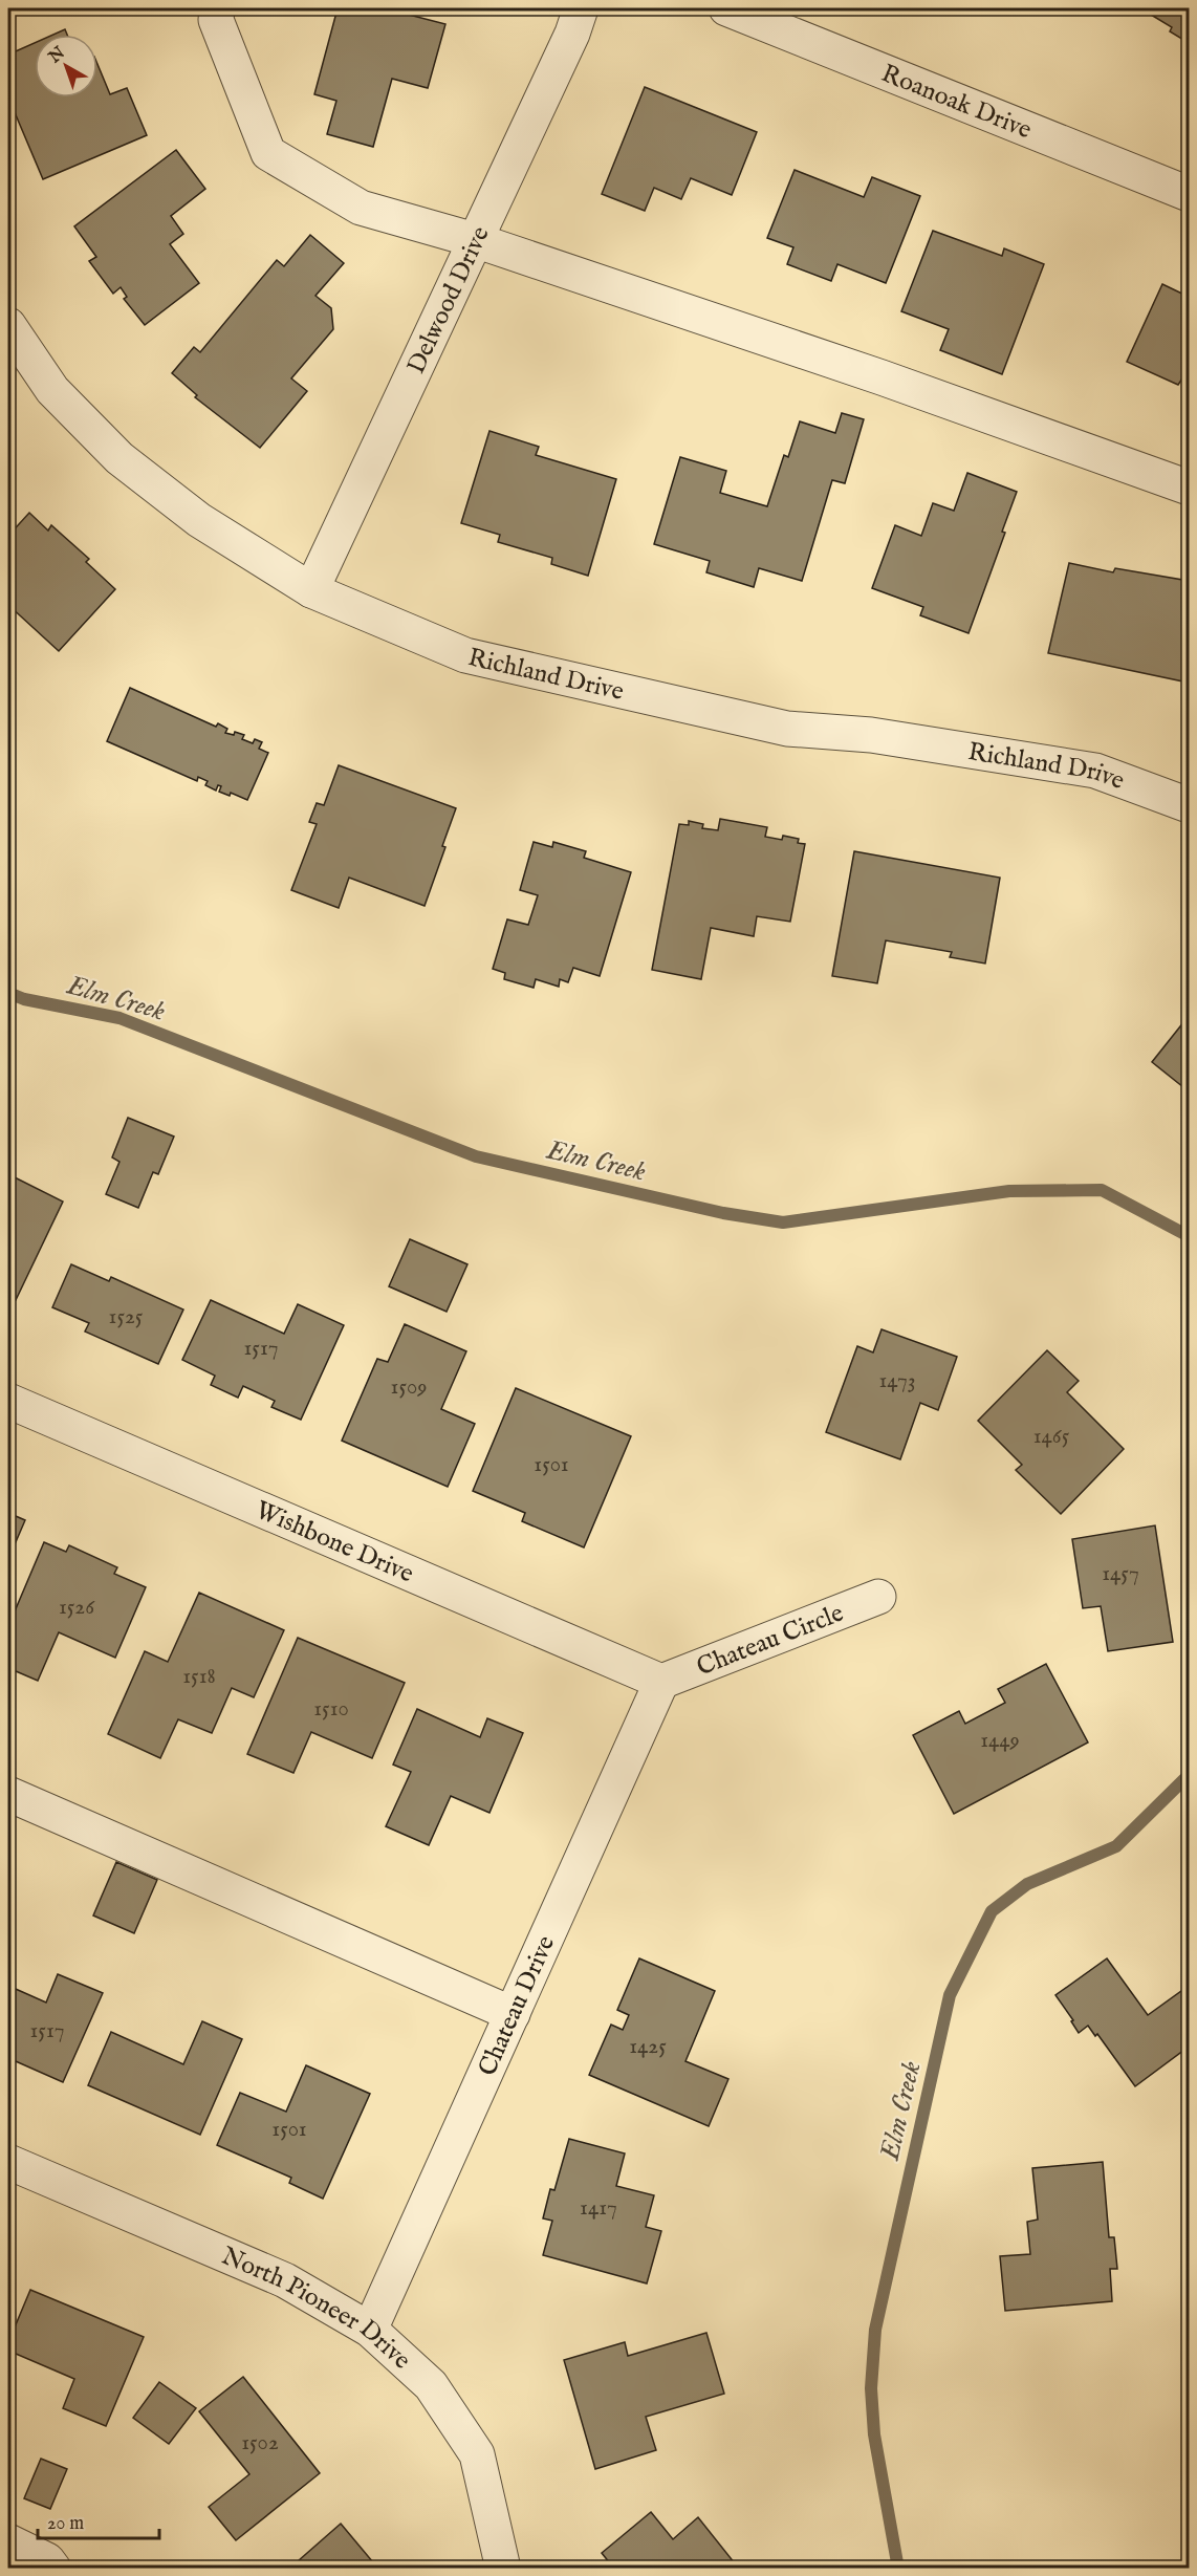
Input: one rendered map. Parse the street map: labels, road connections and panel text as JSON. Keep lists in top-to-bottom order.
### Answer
{
  "streets": {
    "street": [
      "Roanoak Drive",
      "Delwood Drive",
      "Richland Drive",
      "Wishbone Drive",
      "Chateau Circle",
      "Chateau Drive",
      "North Pioneer Drive"
    ]
  },
  "crossings": [
    ["Delwood Drive", "Richland Drive"],
    ["Wishbone Drive", "Chateau Circle"],
    ["Wishbone Drive", "Chateau Drive"],
    ["Chateau Circle", "Chateau Drive"],
    ["Chateau Drive", "North Pioneer Drive"]
  ],
  "water": ["Elm Creek"],
  "house_numbers": [
    "1525",
    "1517",
    "1473",
    "1509",
    "1465",
    "1501",
    "1457",
    "1526",
    "1518",
    "1510",
    "1449",
    "1517",
    "1425",
    "1501",
    "1417",
    "1502"
  ],
  "scale_bar": "20 m",
  "north": "top left"
}
